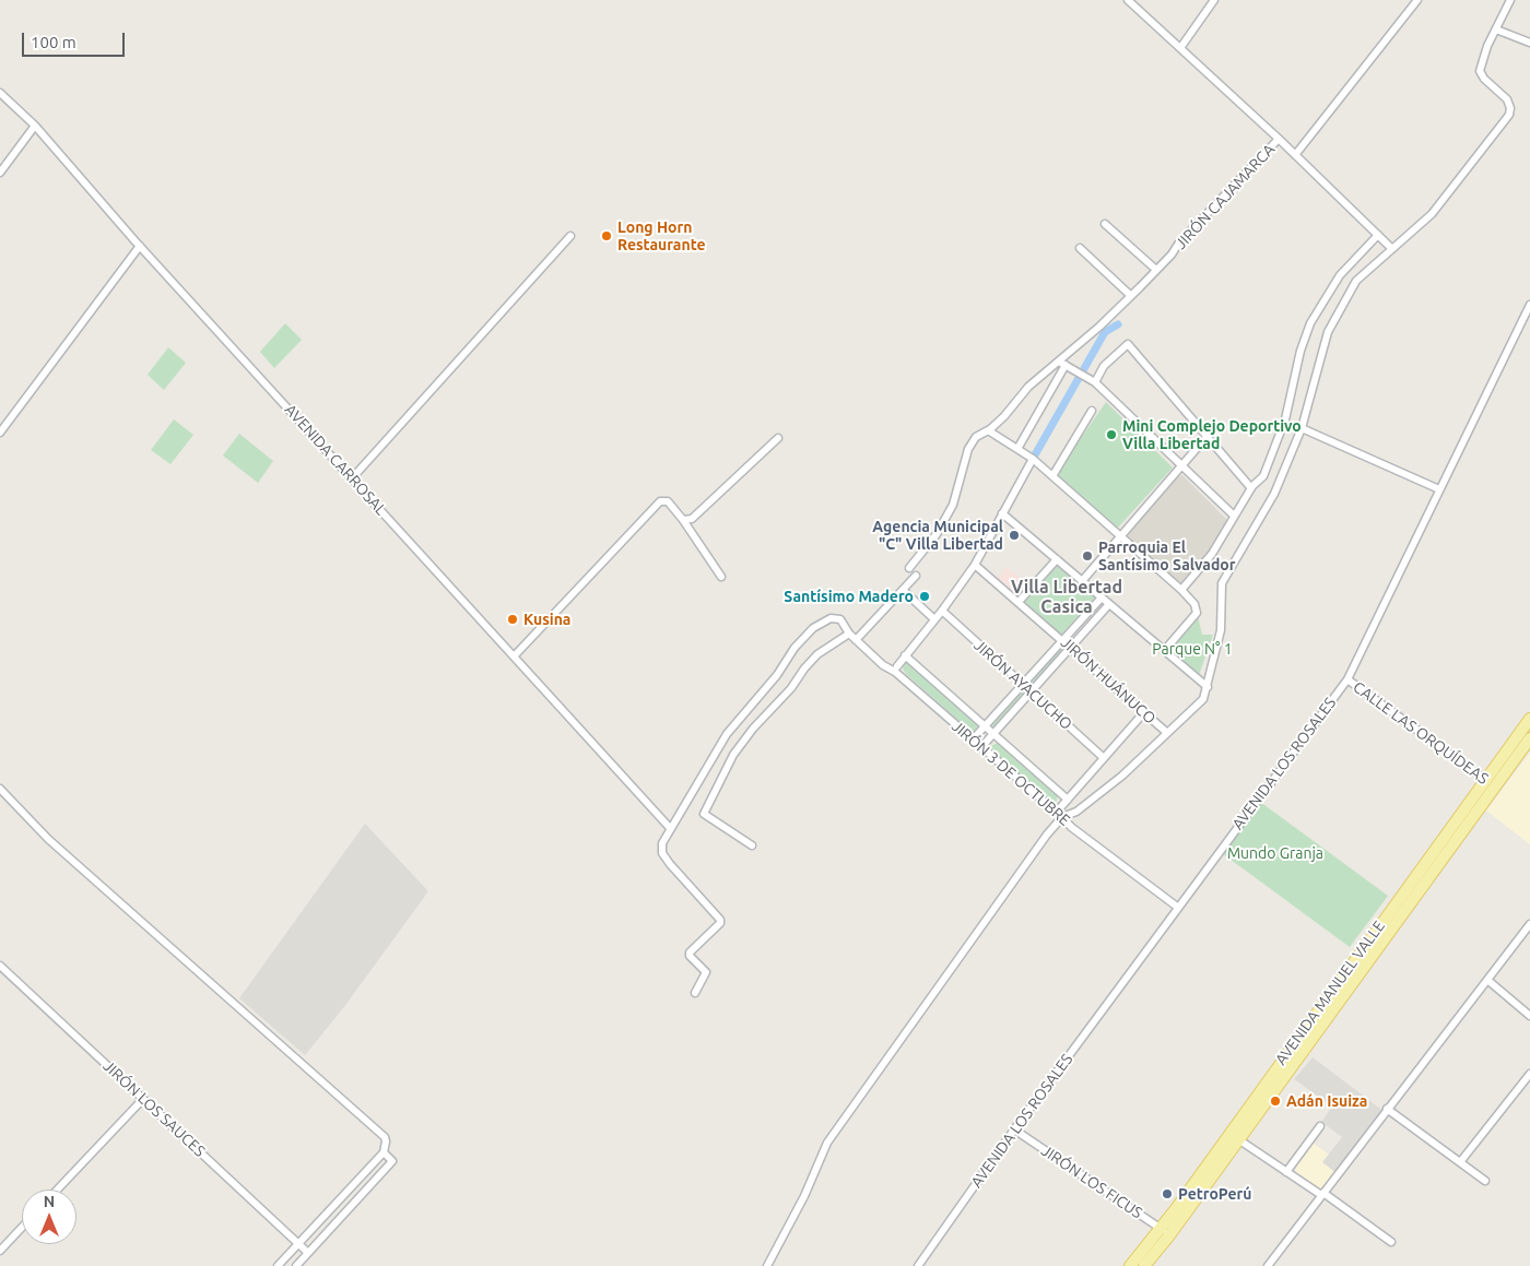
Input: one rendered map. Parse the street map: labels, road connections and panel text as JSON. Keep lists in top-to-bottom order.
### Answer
{
  "streets": {
    "main road": ["AVENIDA MANUEL VALLE"],
    "street": [
      "JIRÓN CAJAMARCA",
      "AVENIDA CARROSAL",
      "JIRÓN HUÁNUCO",
      "JIRÓN AYACUCHO",
      "CALLE LAS ORQUÍDEAS",
      "AVENIDA LOS ROSALES",
      "JIRÓN 3 DE OCTUBRE",
      "JIRÓN LOS SAUCES",
      "JIRÓN LOS FICUS"
    ]
  },
  "crossings": [
    ["AVENIDA CARROSAL", "JIRÓN 3 DE OCTUBRE"],
    ["CALLE LAS ORQUÍDEAS", "AVENIDA LOS ROSALES"],
    ["CALLE LAS ORQUÍDEAS", "AVENIDA MANUEL VALLE"],
    ["AVENIDA LOS ROSALES", "JIRÓN 3 DE OCTUBRE"],
    ["AVENIDA LOS ROSALES", "JIRÓN LOS FICUS"],
    ["AVENIDA MANUEL VALLE", "JIRÓN LOS FICUS"]
  ],
  "districts": ["Villa Libertad Casica"],
  "parks": ["Parque N° 1", "Mundo Granja"],
  "places": [
    "Long Horn Restaurante",
    "Mini Complejo Deportivo Villa Libertad",
    "Agencia Municipal \"C\" Villa Libertad",
    "Parroquia El Santísimo Salvador",
    "Santísimo Madero",
    "Kusina",
    "Adán Isuiza",
    "PetroPerú"
  ],
  "scale_bar": "100 m",
  "north": "top"
}
